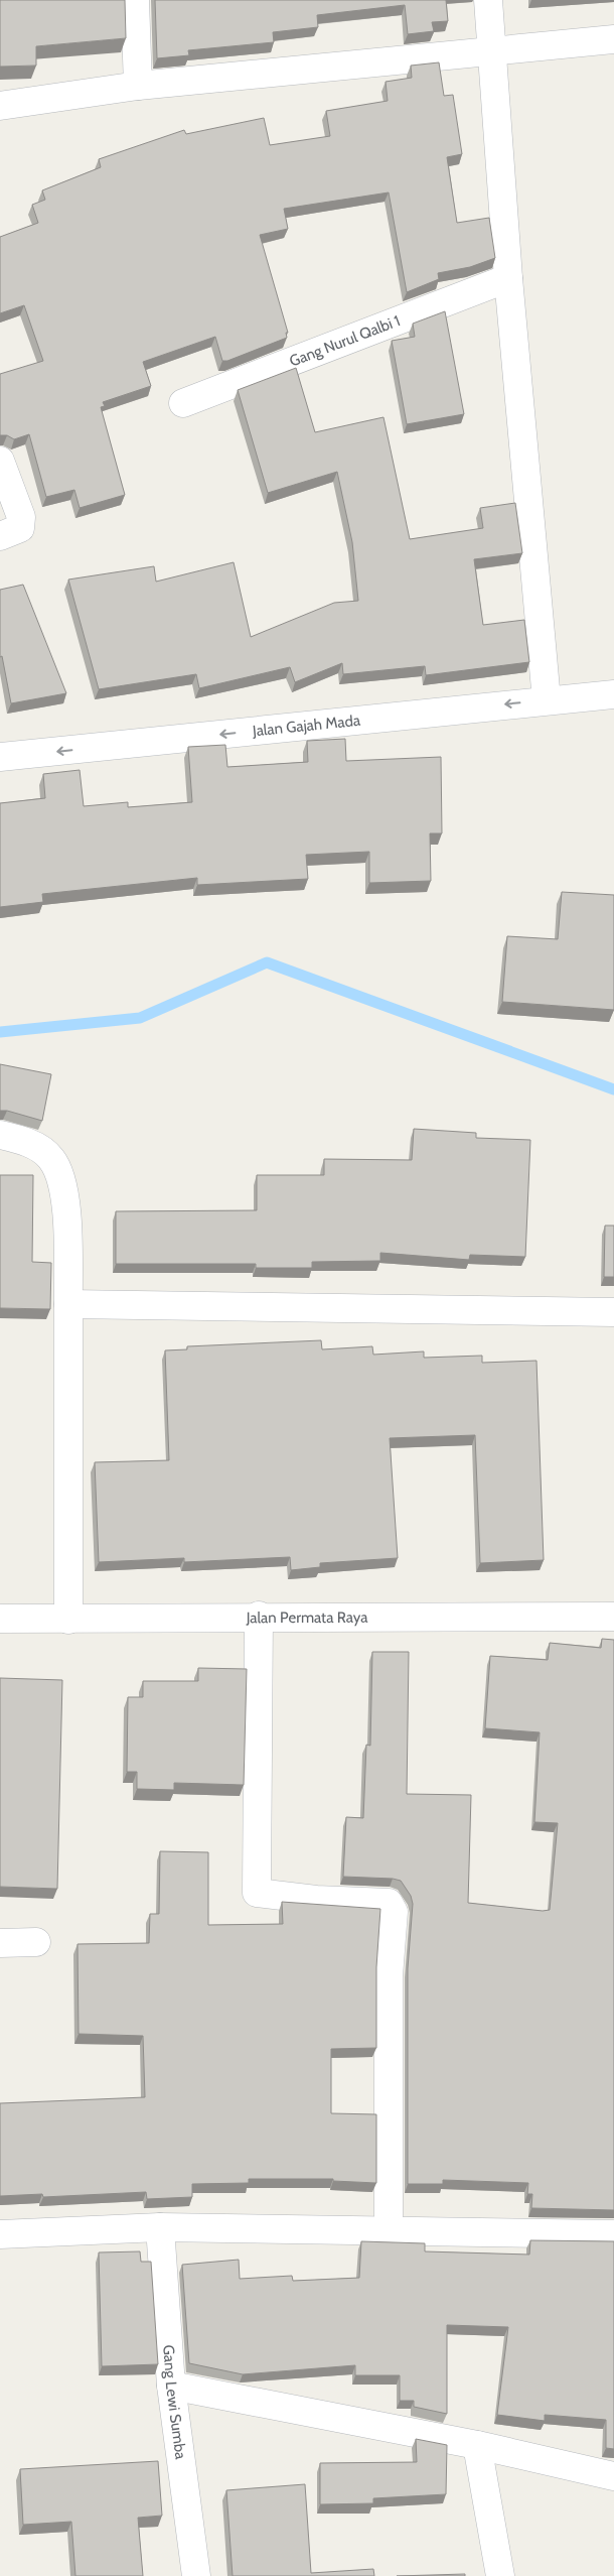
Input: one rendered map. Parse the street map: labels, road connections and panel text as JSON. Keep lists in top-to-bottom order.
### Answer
{
  "streets": {
    "street": [
      "Gang Nurul Qalbi 1",
      "Jalan Gajah Mada",
      "Jalan Permata Raya",
      "Gang Lewi Sumba"
    ]
  },
  "one_way": ["Jalan Gajah Mada"]
}
